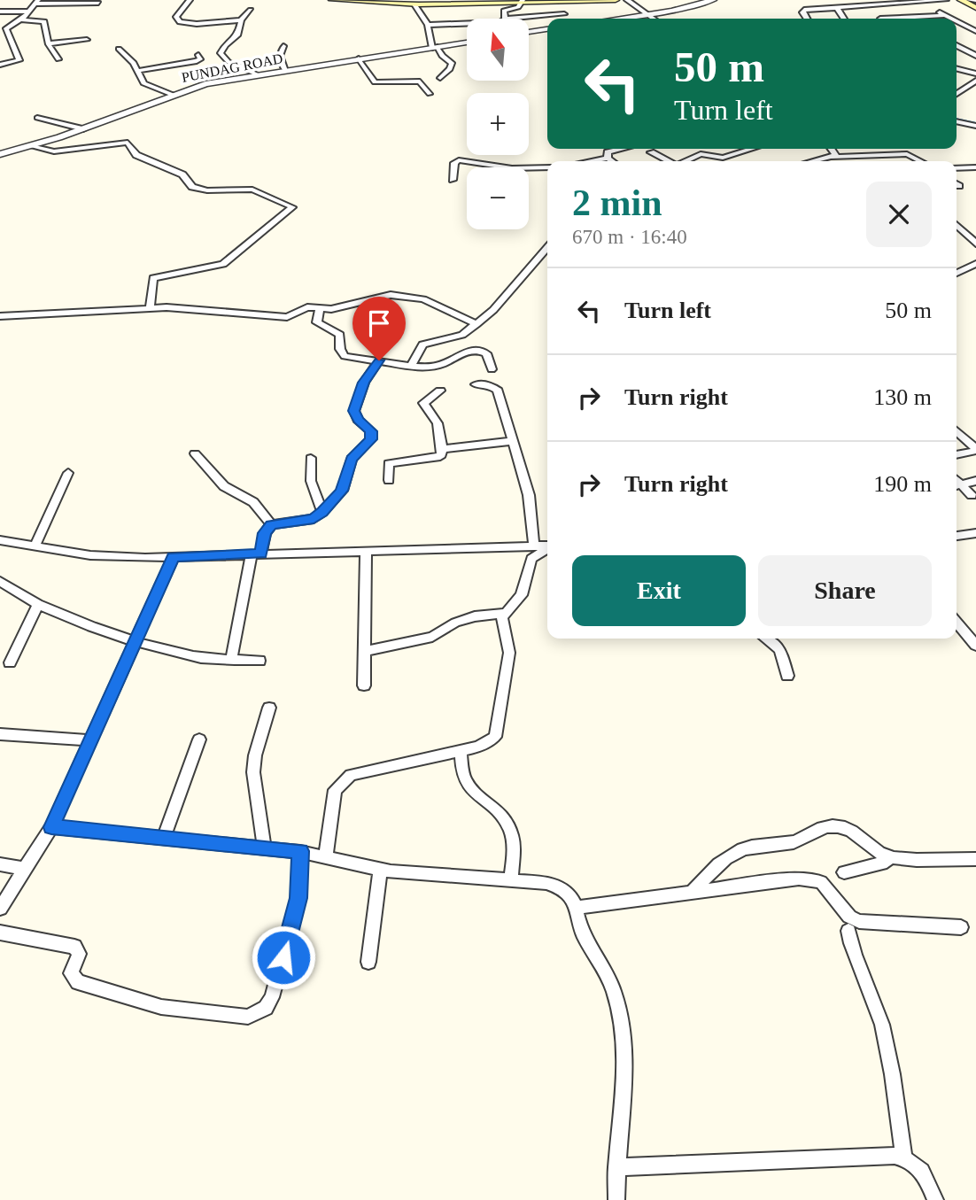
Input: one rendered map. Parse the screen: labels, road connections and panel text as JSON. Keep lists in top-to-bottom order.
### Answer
{
  "streets": {
    "street": ["PUNDAG ROAD"]
  },
  "north": "top",
  "page": {
    "map_buttons": ["+", "−"],
    "turn": ["50 m", "Turn left"],
    "heading": ["2 min", "670 m · 16:40"],
    "list": [
      {
        "name": "Turn left",
        "value": "50 m"
      },
      {
        "name": "Turn right",
        "value": "130 m"
      },
      {
        "name": "Turn right",
        "value": "190 m"
      }
    ],
    "buttons": ["Exit", "Share"]
  }
}
